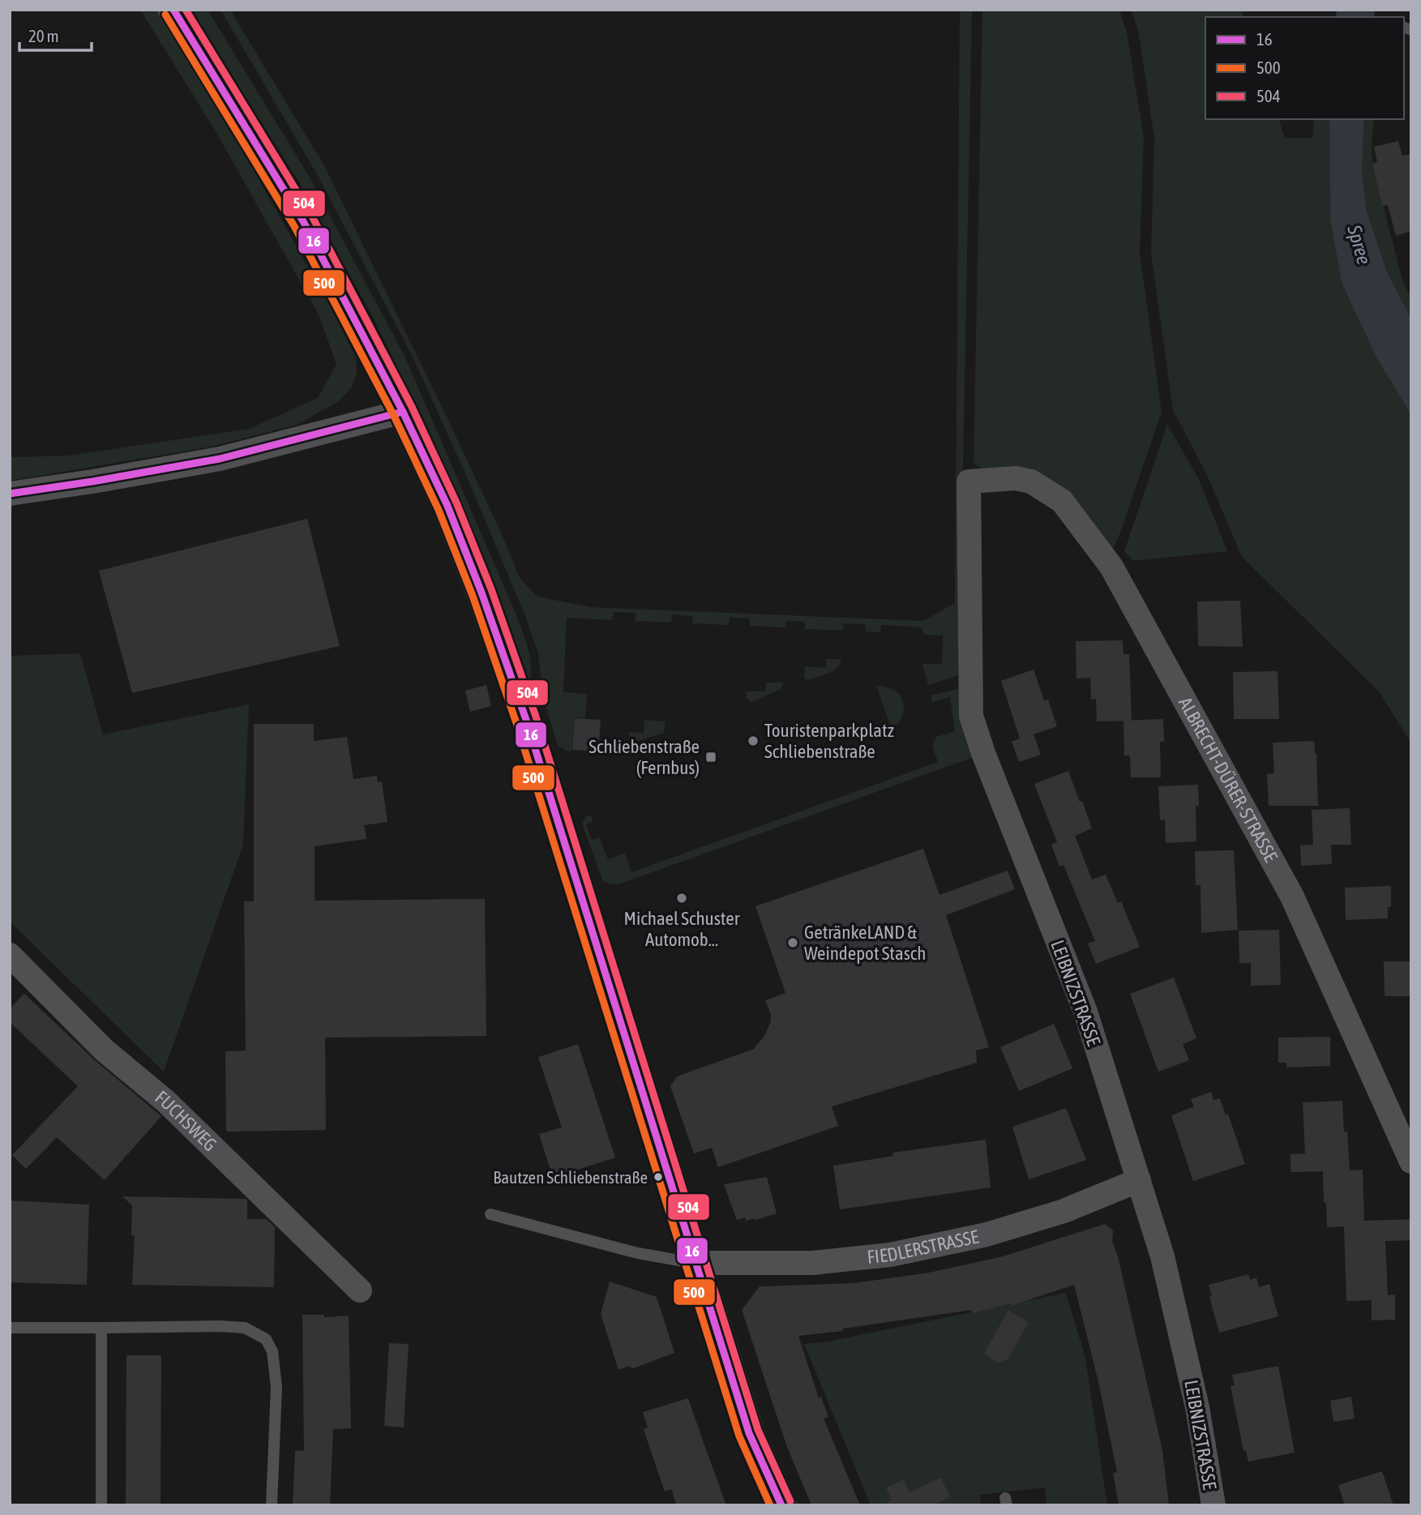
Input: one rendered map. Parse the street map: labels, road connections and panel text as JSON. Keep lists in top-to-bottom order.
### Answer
{
  "streets": {
    "street": [
      "ALBRECHT-DÜRER-STRASSE",
      "LEIBNIZSTRASSE",
      "FUCHSWEG",
      "FIEDLERSTRASSE"
    ]
  },
  "crossings": [
    ["ALBRECHT-DÜRER-STRASSE", "LEIBNIZSTRASSE"],
    ["LEIBNIZSTRASSE", "FIEDLERSTRASSE"]
  ],
  "water": ["Spree"],
  "places": {
    "other": [
      "Touristenparkplatz Schliebenstraße",
      "Michael Schuster Automob...",
      "GetränkeLAND & Weindepot Stasch",
      "Bautzen Schliebenstraße"
    ],
    "transit": ["Schliebenstraße (Fernbus)"]
  },
  "lines": ["transit line 16", "transit line 504", "transit line 500"],
  "legend": ["16", "500", "504"],
  "scale_bar": "20 m"
}
